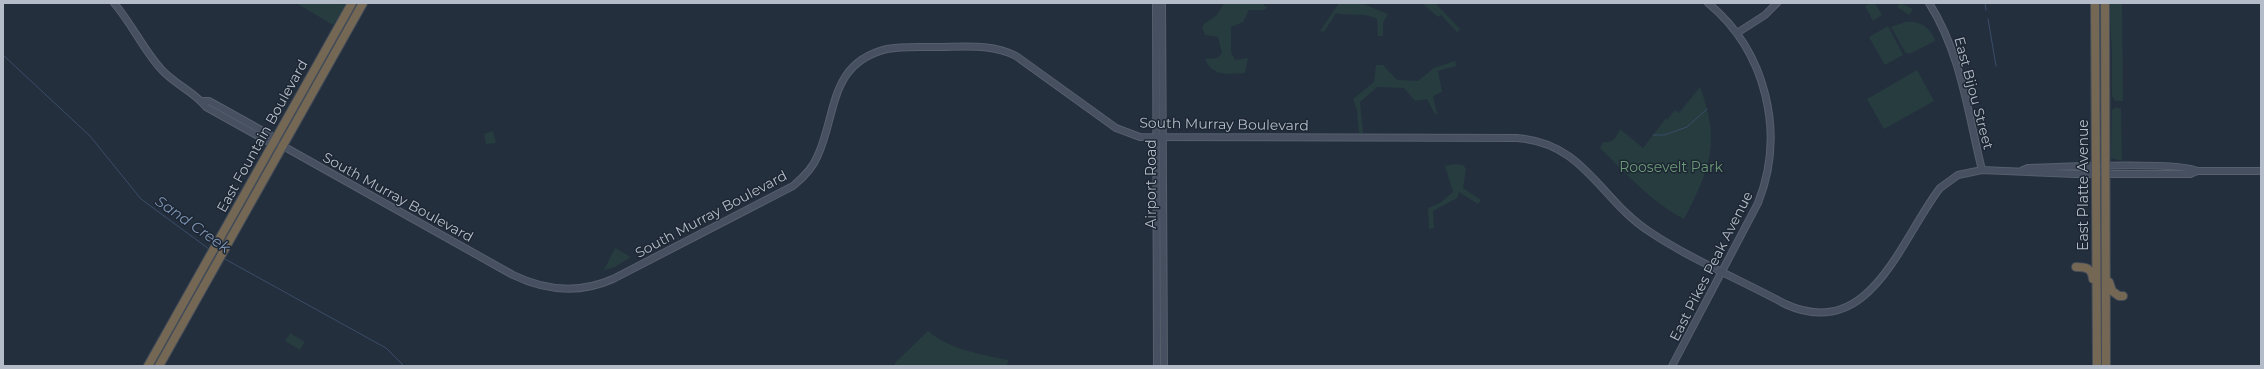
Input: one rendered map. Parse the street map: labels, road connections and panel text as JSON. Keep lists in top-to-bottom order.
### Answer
{
  "streets": {
    "highway": ["East Fountain Boulevard", "East Platte Avenue"],
    "main road": [
      "East Bijou Street",
      "South Murray Boulevard",
      "Airport Road",
      "East Pikes Peak Avenue"
    ]
  },
  "crossings": [
    ["East Bijou Street", "South Murray Boulevard"],
    ["South Murray Boulevard", "East Fountain Boulevard"],
    ["South Murray Boulevard", "Airport Road"],
    ["South Murray Boulevard", "East Platte Avenue"],
    ["South Murray Boulevard", "East Pikes Peak Avenue"]
  ],
  "water": ["Sand Creek"],
  "parks": ["Roosevelt Park"]
}
